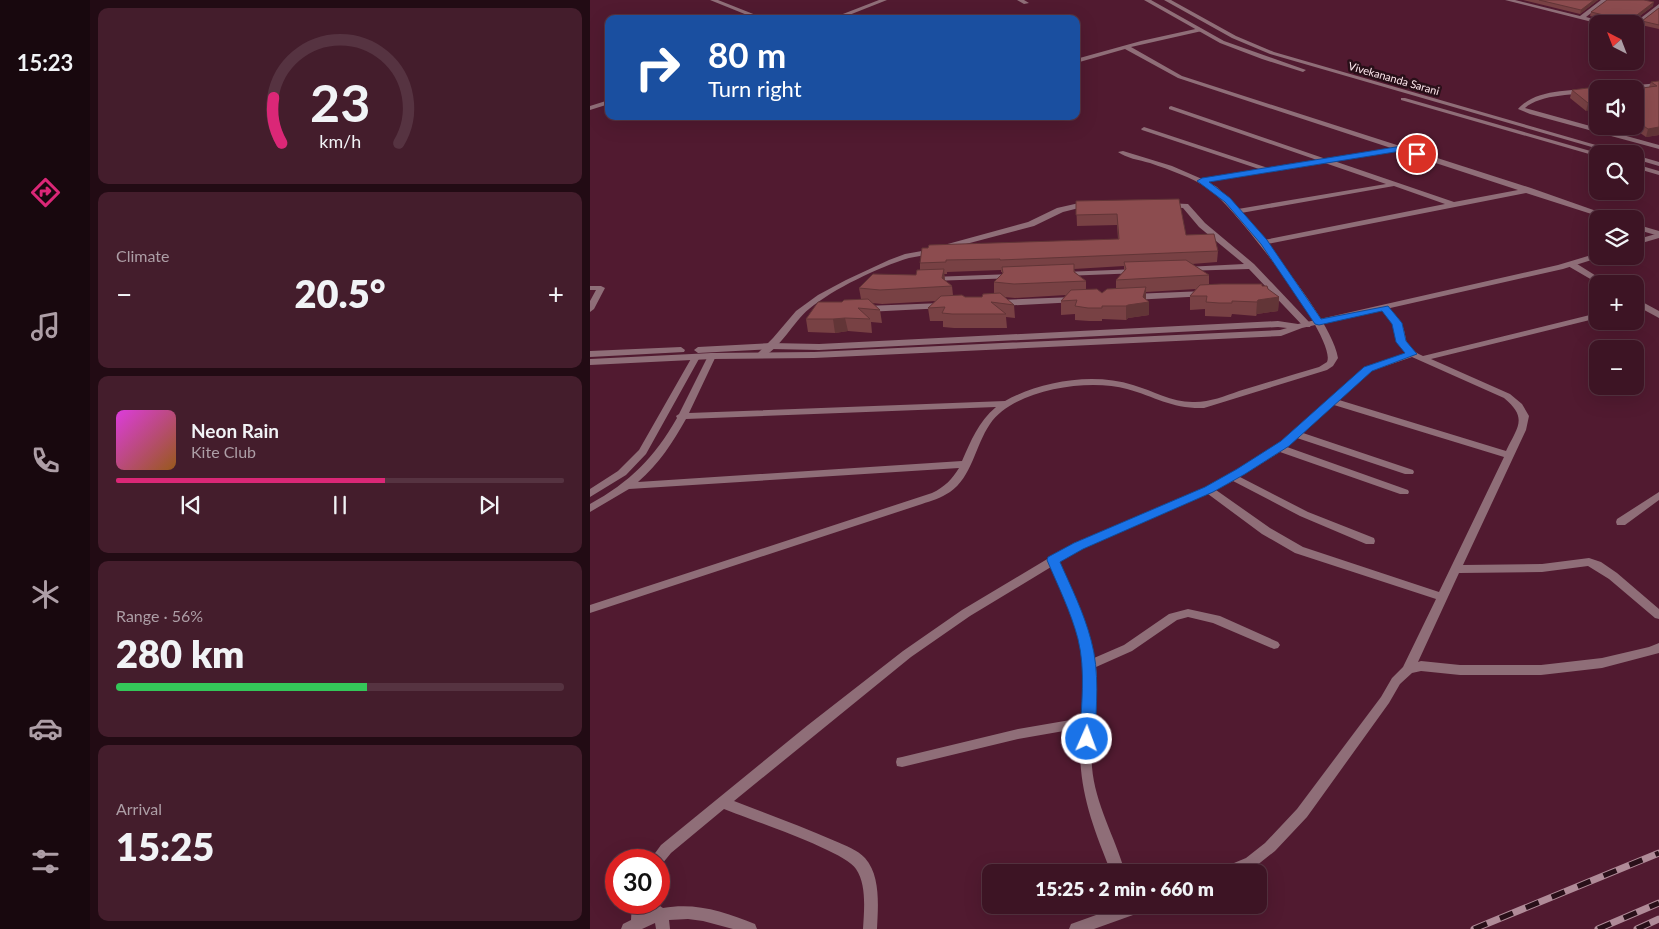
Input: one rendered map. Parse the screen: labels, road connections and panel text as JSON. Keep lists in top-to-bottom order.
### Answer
{
  "streets": {
    "street": ["Vivekananda Sarani"]
  },
  "north": "top left",
  "page": {
    "tabs": "15:23",
    "map_buttons": ["+", "−"],
    "turn": ["80 m", "Turn right"],
    "tile": [
      "Climate",
      ["Range · 56%", "280 km"],
      ["Arrival", "15:25"]
    ],
    "heat": ["−", "20.5°", "+"],
    "song": ["Neon Rain", "Kite Club"],
    "limit": "30",
    "trip": "15:25 · 2 min · 660 m",
    "gauge": ["23", "km/h"]
  }
}
